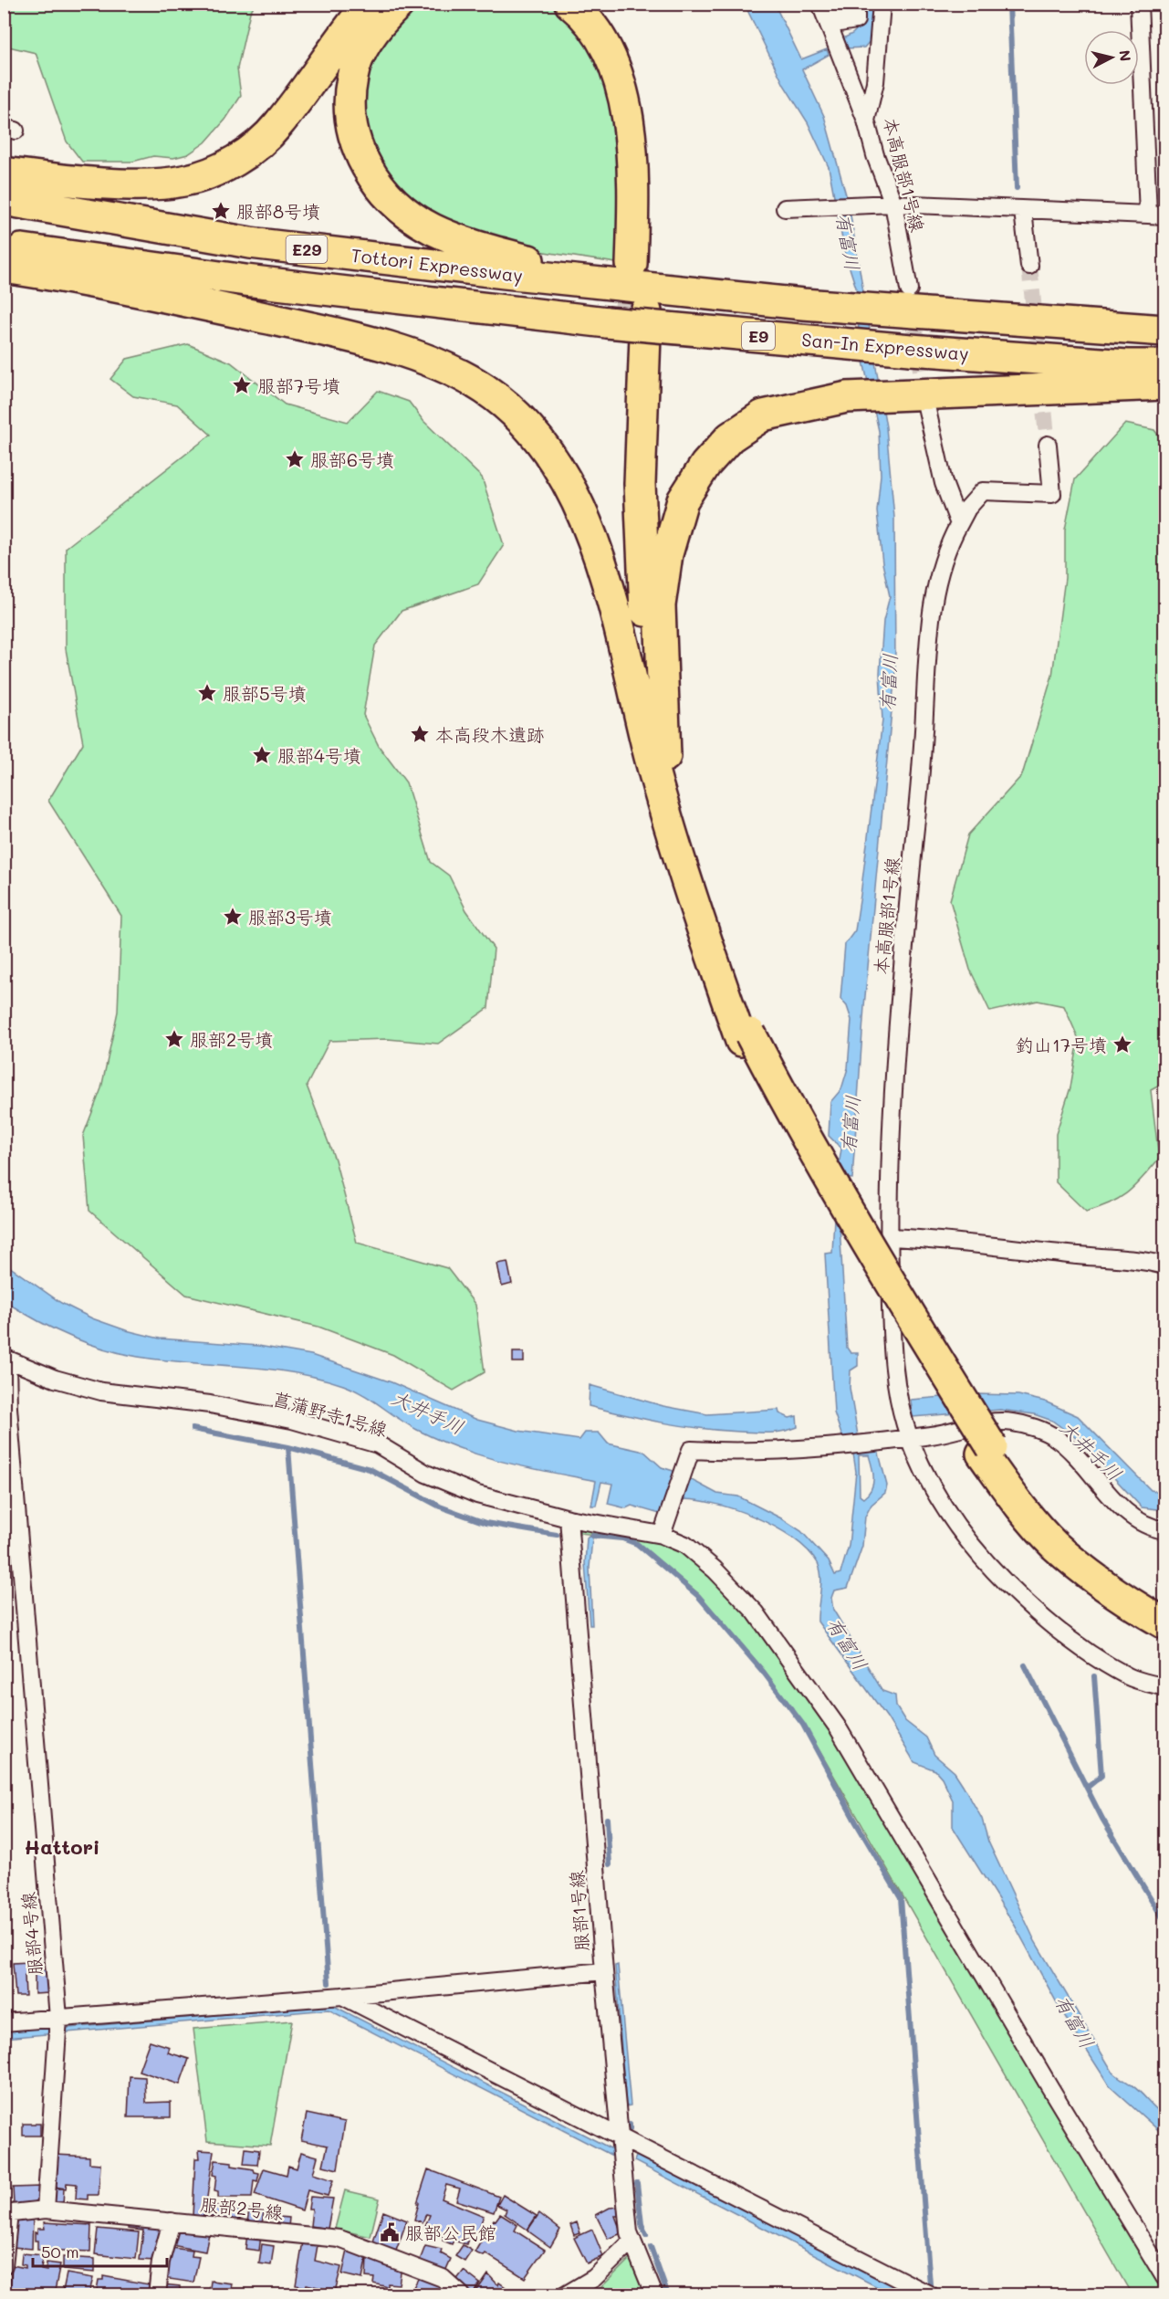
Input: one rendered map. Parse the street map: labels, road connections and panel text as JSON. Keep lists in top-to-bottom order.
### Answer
{
  "streets": {
    "highway": [
      "E29",
      "Tottori Expressway",
      "E9",
      "San-In Expressway"
    ],
    "street": [
      "本高服部1号線",
      "菖蒲野寺1号線",
      "服部1号線",
      "服部4号線",
      "服部2号線"
    ]
  },
  "crossings": [
    ["本高服部1号線", "San-In Expressway"],
    ["Tottori Expressway", "San-In Expressway"],
    ["菖蒲野寺1号線", "服部1号線"],
    ["菖蒲野寺1号線", "服部4号線"],
    ["服部4号線", "服部2号線"]
  ],
  "districts": ["Hattori"],
  "water": ["有富川", "大井手川"],
  "places": {
    "place": [
      "服部8号墳",
      "服部7号墳",
      "服部6号墳",
      "服部5号墳",
      "本高段木遺跡",
      "服部4号墳",
      "服部3号墳",
      "服部2号墳",
      "釣山17号墳"
    ],
    "public building": ["服部公民館"]
  },
  "scale_bar": "50 m",
  "north": "right"
}
